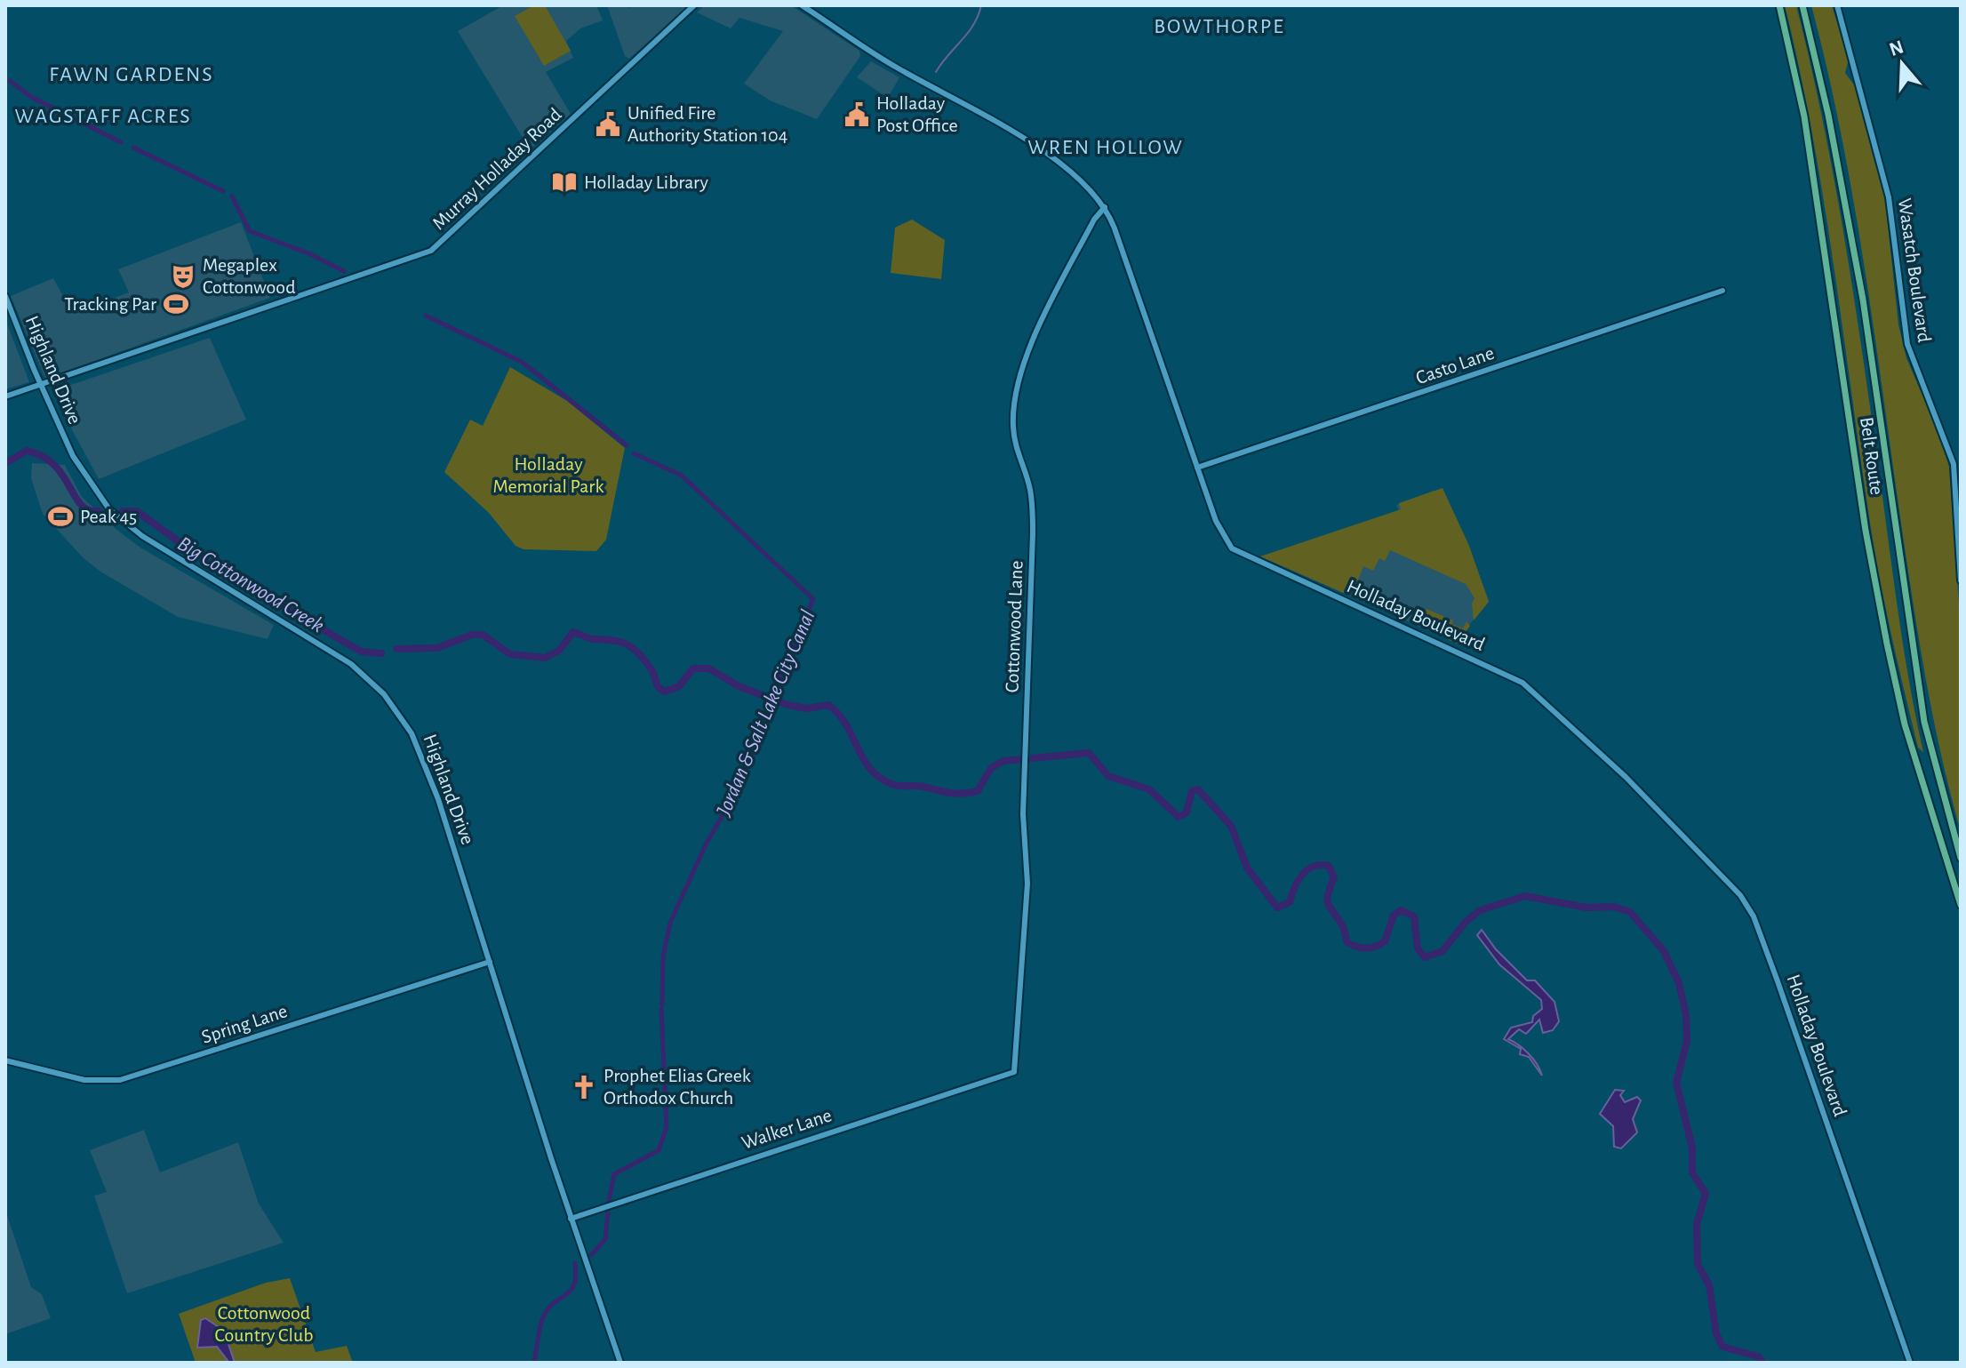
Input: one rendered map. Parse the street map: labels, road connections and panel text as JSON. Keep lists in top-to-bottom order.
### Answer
{
  "streets": {
    "highway": ["Belt Route"],
    "main road": [
      "Murray Holladay Road",
      "Wasatch Boulevard",
      "Casto Lane",
      "Highland Drive",
      "Holladay Boulevard",
      "Cottonwood Lane",
      "Spring Lane",
      "Walker Lane"
    ]
  },
  "crossings": [
    ["Murray Holladay Road", "Highland Drive"],
    ["Casto Lane", "Holladay Boulevard"],
    ["Highland Drive", "Spring Lane"],
    ["Highland Drive", "Walker Lane"],
    ["Holladay Boulevard", "Cottonwood Lane"],
    ["Cottonwood Lane", "Walker Lane"]
  ],
  "districts": [
    "BOWTHORPE",
    "FAWN GARDENS",
    "WAGSTAFF ACRES",
    "WREN HOLLOW"
  ],
  "water": ["Big Cottonwood Creek", "Jordan & Salt Lake City Canal"],
  "parks": ["Holladay Memorial Park", "Cottonwood Country Club"],
  "places": {
    "public building": ["Holladay Post Office", "Unified Fire Authority Station 104"],
    "library": ["Holladay Library"],
    "theatre": ["Megaplex Cottonwood"],
    "sports": ["Tracking Par", "Peak 45"],
    "church": ["Prophet Elias Greek Orthodox Church"]
  },
  "north": "top"
}
